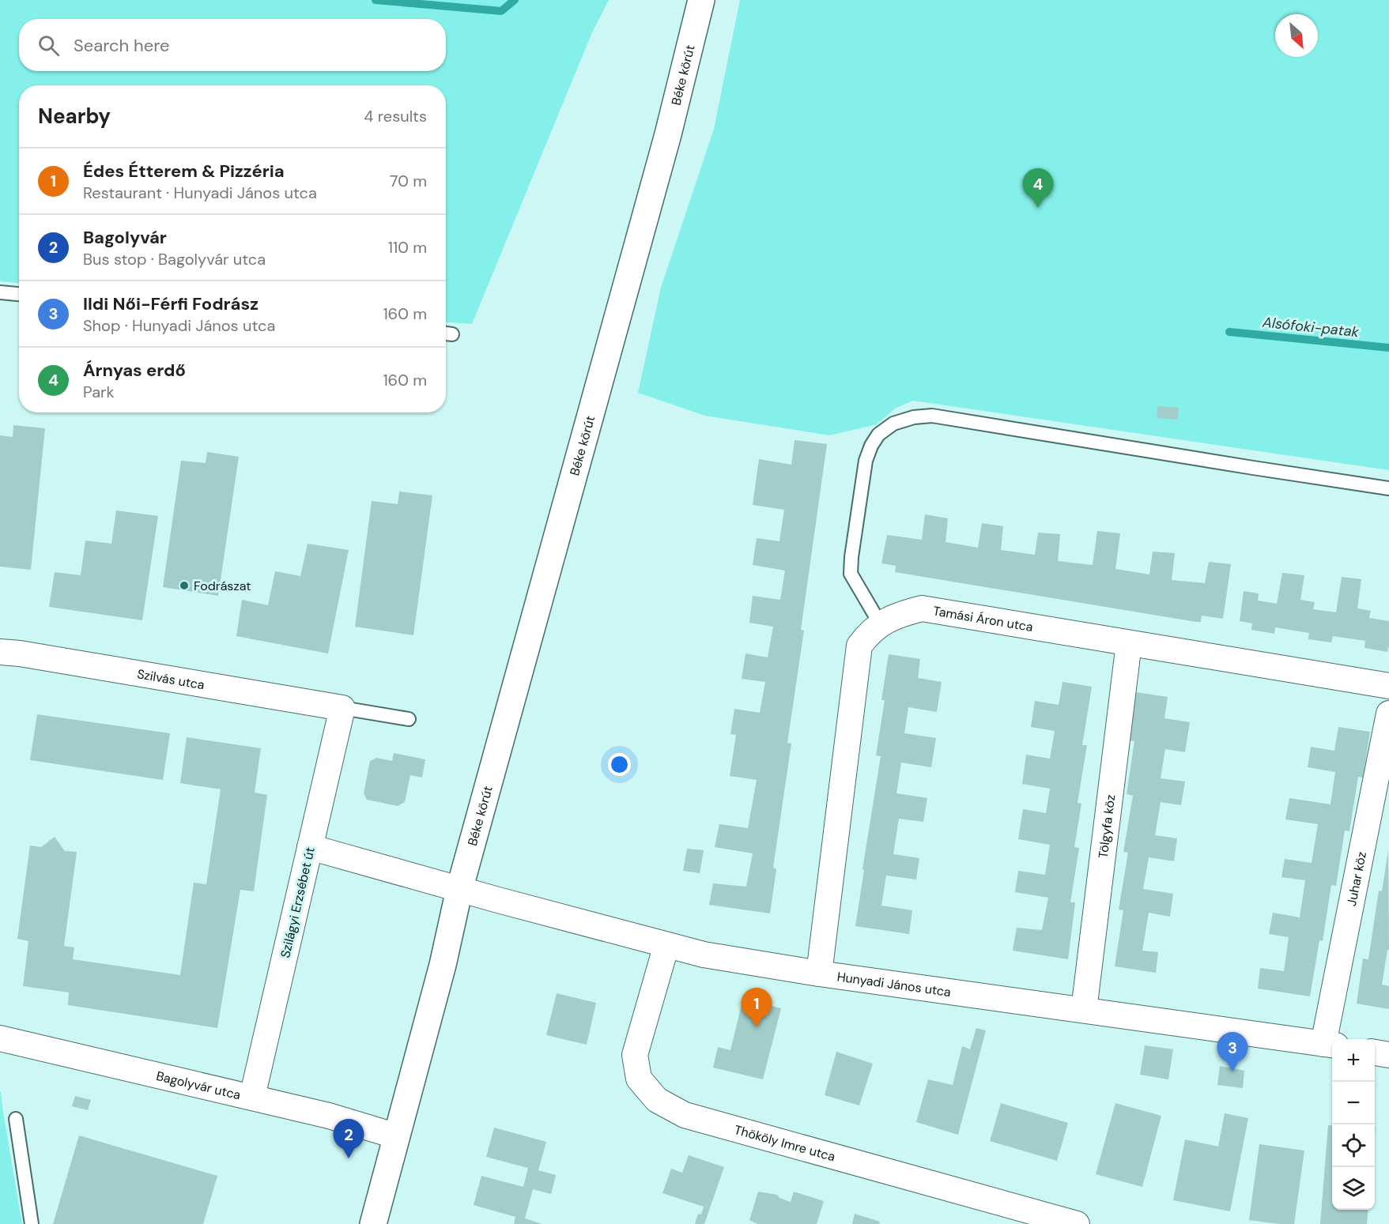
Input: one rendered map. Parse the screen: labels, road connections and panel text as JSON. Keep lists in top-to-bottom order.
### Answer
{
  "streets": {
    "street": [
      "Béke körút",
      "Tamási Áron utca",
      "Szilvás utca",
      "Tölgyfa köz",
      "Juhar köz",
      "Szilágyi Erzsébet út",
      "Hunyadi János utca",
      "Bagolyvár utca",
      "Thököly Imre utca"
    ]
  },
  "crossings": [
    ["Béke körút", "Hunyadi János utca"],
    ["Tamási Áron utca", "Tölgyfa köz"],
    ["Tamási Áron utca", "Hunyadi János utca"],
    ["Szilvás utca", "Szilágyi Erzsébet út"],
    ["Tölgyfa köz", "Hunyadi János utca"],
    ["Juhar köz", "Hunyadi János utca"],
    ["Szilágyi Erzsébet út", "Hunyadi János utca"],
    ["Szilágyi Erzsébet út", "Bagolyvár utca"],
    ["Hunyadi János utca", "Thököly Imre utca"]
  ],
  "water": ["Alsófoki-patak"],
  "places": ["Fodrászat"],
  "north": "bottom right",
  "page": {
    "search": "Search here",
    "heading": ["Nearby", "4 results"],
    "list": [
      {
        "mark": "1",
        "name": "Édes Étterem & Pizzéria",
        "note": "Restaurant · Hunyadi János utca",
        "value": "70 m"
      },
      {
        "mark": "2",
        "name": "Bagolyvár",
        "note": "Bus stop · Bagolyvár utca",
        "value": "110 m"
      },
      {
        "mark": "3",
        "name": "Ildi Női-Férfi Fodrász",
        "note": "Shop · Hunyadi János utca",
        "value": "160 m"
      },
      {
        "mark": "4",
        "name": "Árnyas erdő",
        "note": "Park",
        "value": "160 m"
      }
    ],
    "pins": [
      "4",
      "1",
      "3",
      "2"
    ],
    "map_buttons": ["+", "−"]
  }
}
